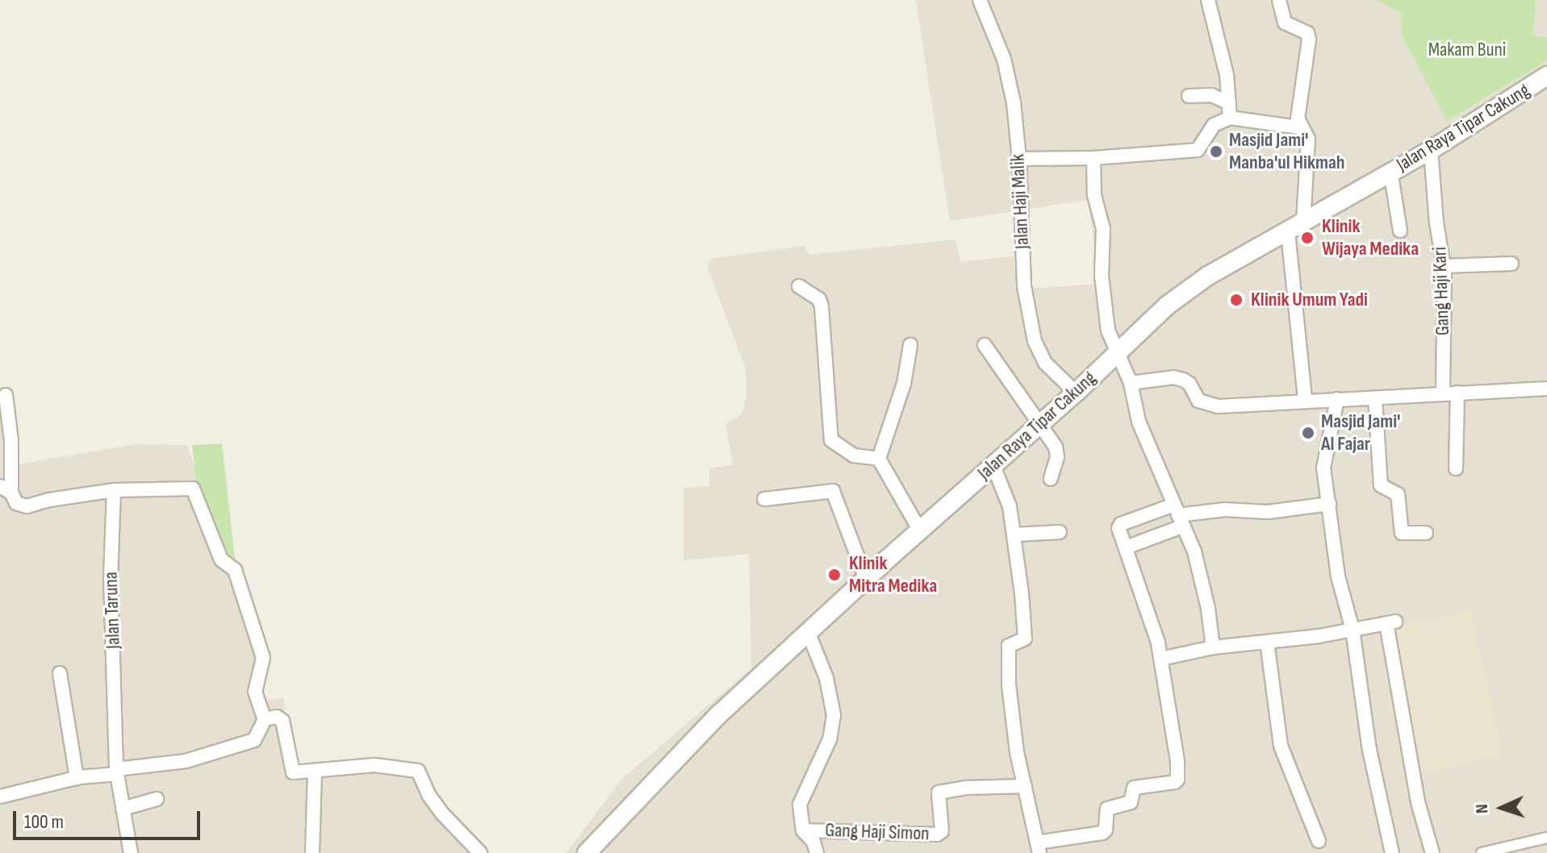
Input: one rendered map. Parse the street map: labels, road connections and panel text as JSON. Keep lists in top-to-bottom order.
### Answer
{
  "streets": {
    "street": [
      "Jalan Raya Tipar Cakung",
      "Jalan Haji Malik",
      "Gang Haji Kari",
      "Jalan Taruna",
      "Gang Haji Simon"
    ]
  },
  "crossings": [
    ["Jalan Raya Tipar Cakung", "Jalan Haji Malik"],
    ["Jalan Raya Tipar Cakung", "Gang Haji Kari"]
  ],
  "parks": ["Makam Buni"],
  "places": [
    "Masjid Jami' Manba'ul Hikmah",
    "Klinik Wijaya Medika",
    "Klinik Umum Yadi",
    "Masjid Jami' Al Fajar",
    "Klinik Mitra Medika"
  ],
  "scale_bar": "100 m",
  "north": "left"
}
